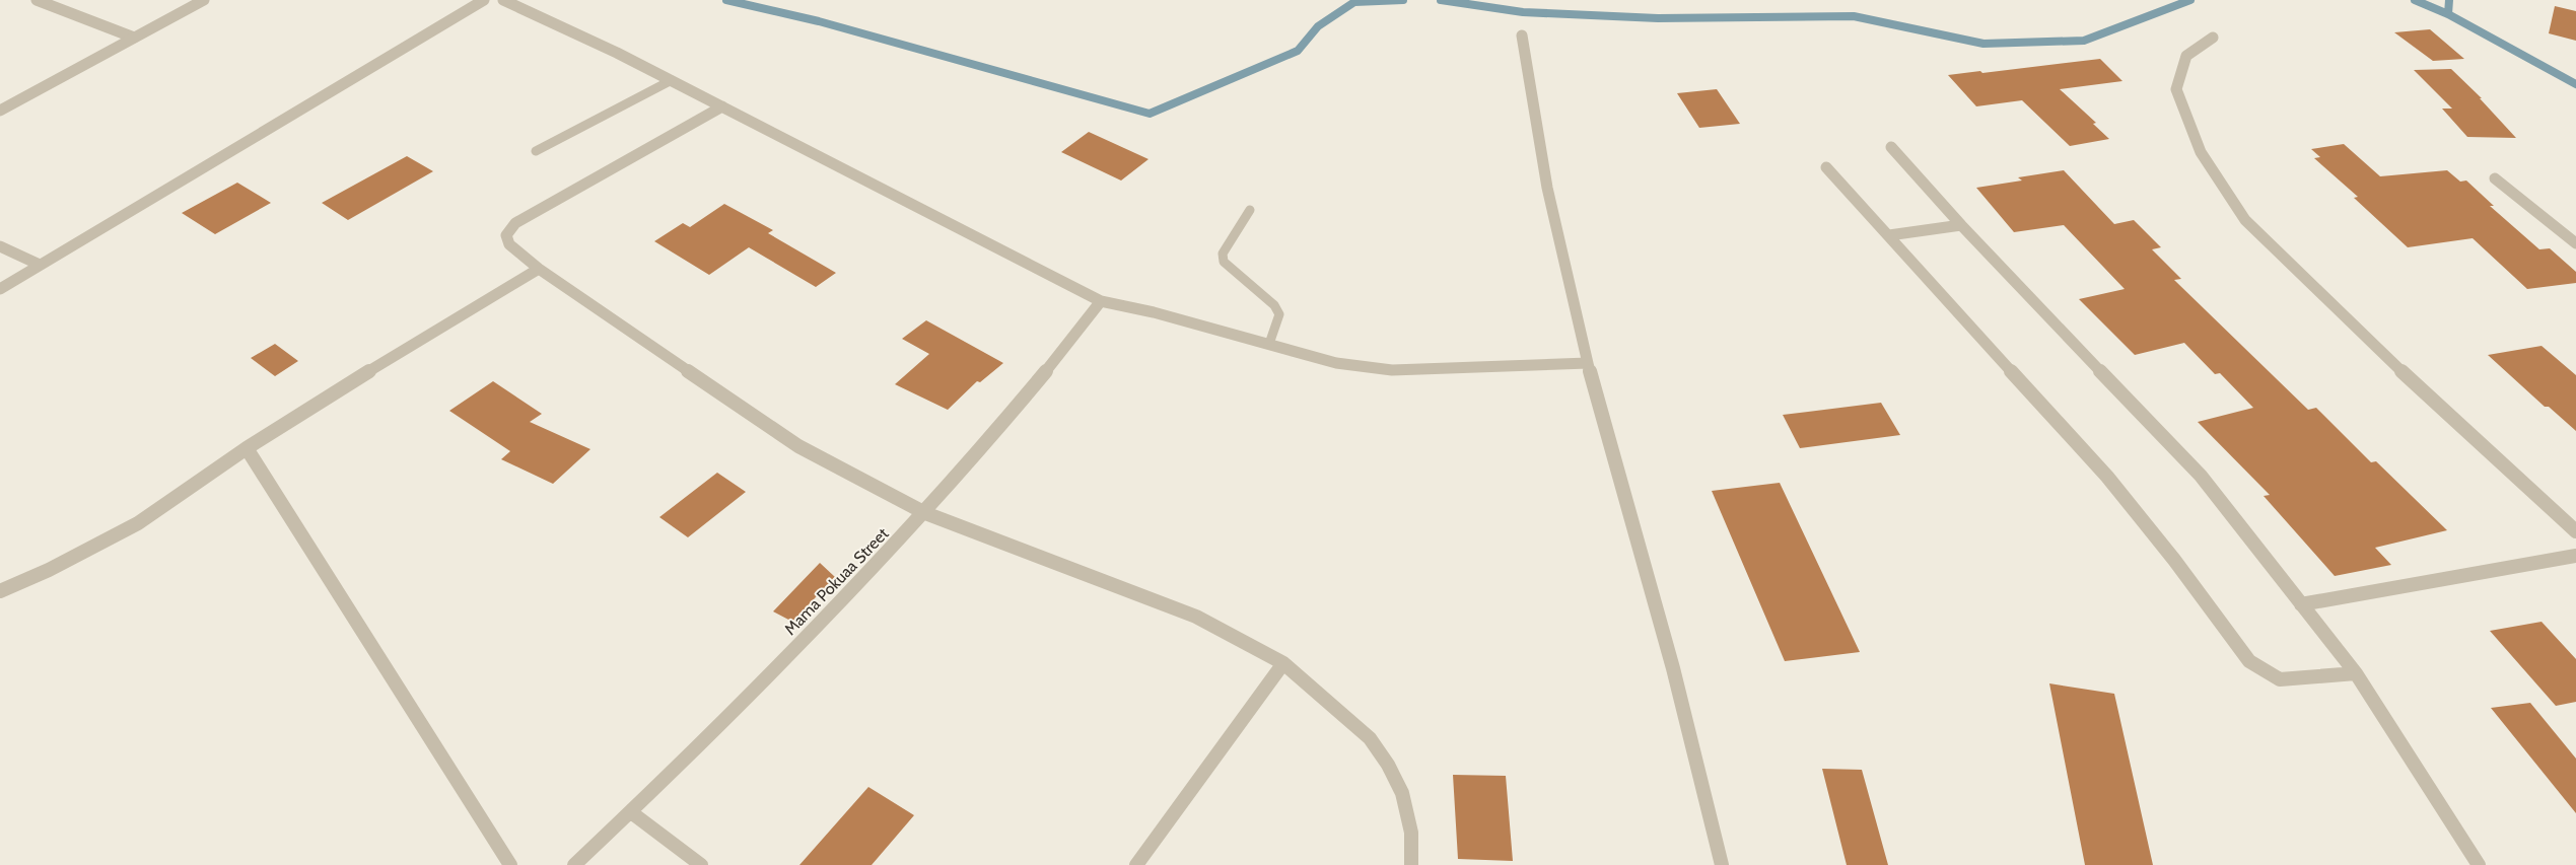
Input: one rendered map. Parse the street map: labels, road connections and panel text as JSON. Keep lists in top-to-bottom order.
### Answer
{
  "streets": {
    "street": ["Mama Pokuaa Street"]
  }
}
